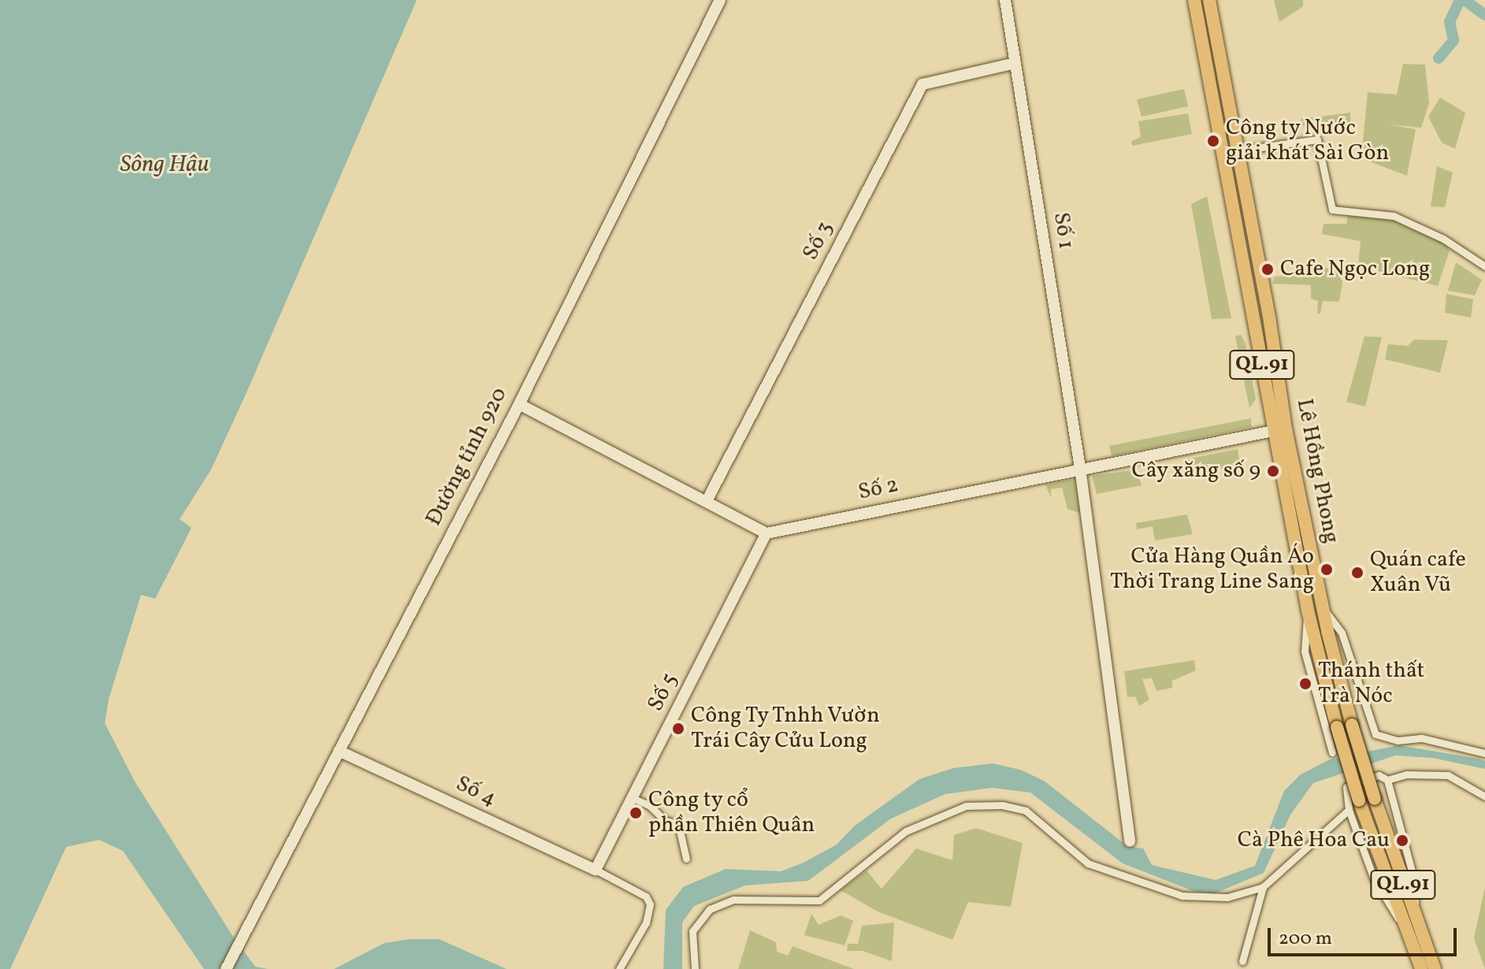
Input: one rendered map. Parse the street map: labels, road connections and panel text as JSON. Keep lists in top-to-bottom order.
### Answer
{
  "streets": {
    "highway": ["QL.91", "Lê Hồng Phong"],
    "street": [
      "Số 1",
      "Số 3",
      "Đường tỉnh 920",
      "Số 2",
      "Số 5",
      "Số 4"
    ]
  },
  "crossings": [
    ["Số 1", "Số 3"],
    ["Số 1", "Số 2"],
    ["QL.91", "Lê Hồng Phong"],
    ["Đường tỉnh 920", "Số 4"],
    ["Lê Hồng Phong", "Số 2"],
    ["Số 2", "Số 5"],
    ["Số 5", "Số 4"]
  ],
  "water": ["Sông Hậu"],
  "places": [
    "Công ty Nước giải khát Sài Gòn",
    "Cafe Ngọc Long",
    "Cây xăng số 9",
    "Cửa Hàng Quần Áo Thời Trang Line Sang",
    "Quán cafe Xuân Vũ",
    "Thánh thất Trà Nóc",
    "Công Ty Tnhh Vườn Trái Cây Cửu Long",
    "Công ty cổ phần Thiên Quân",
    "Cà Phê Hoa Cau"
  ],
  "scale_bar": "200 m"
}
